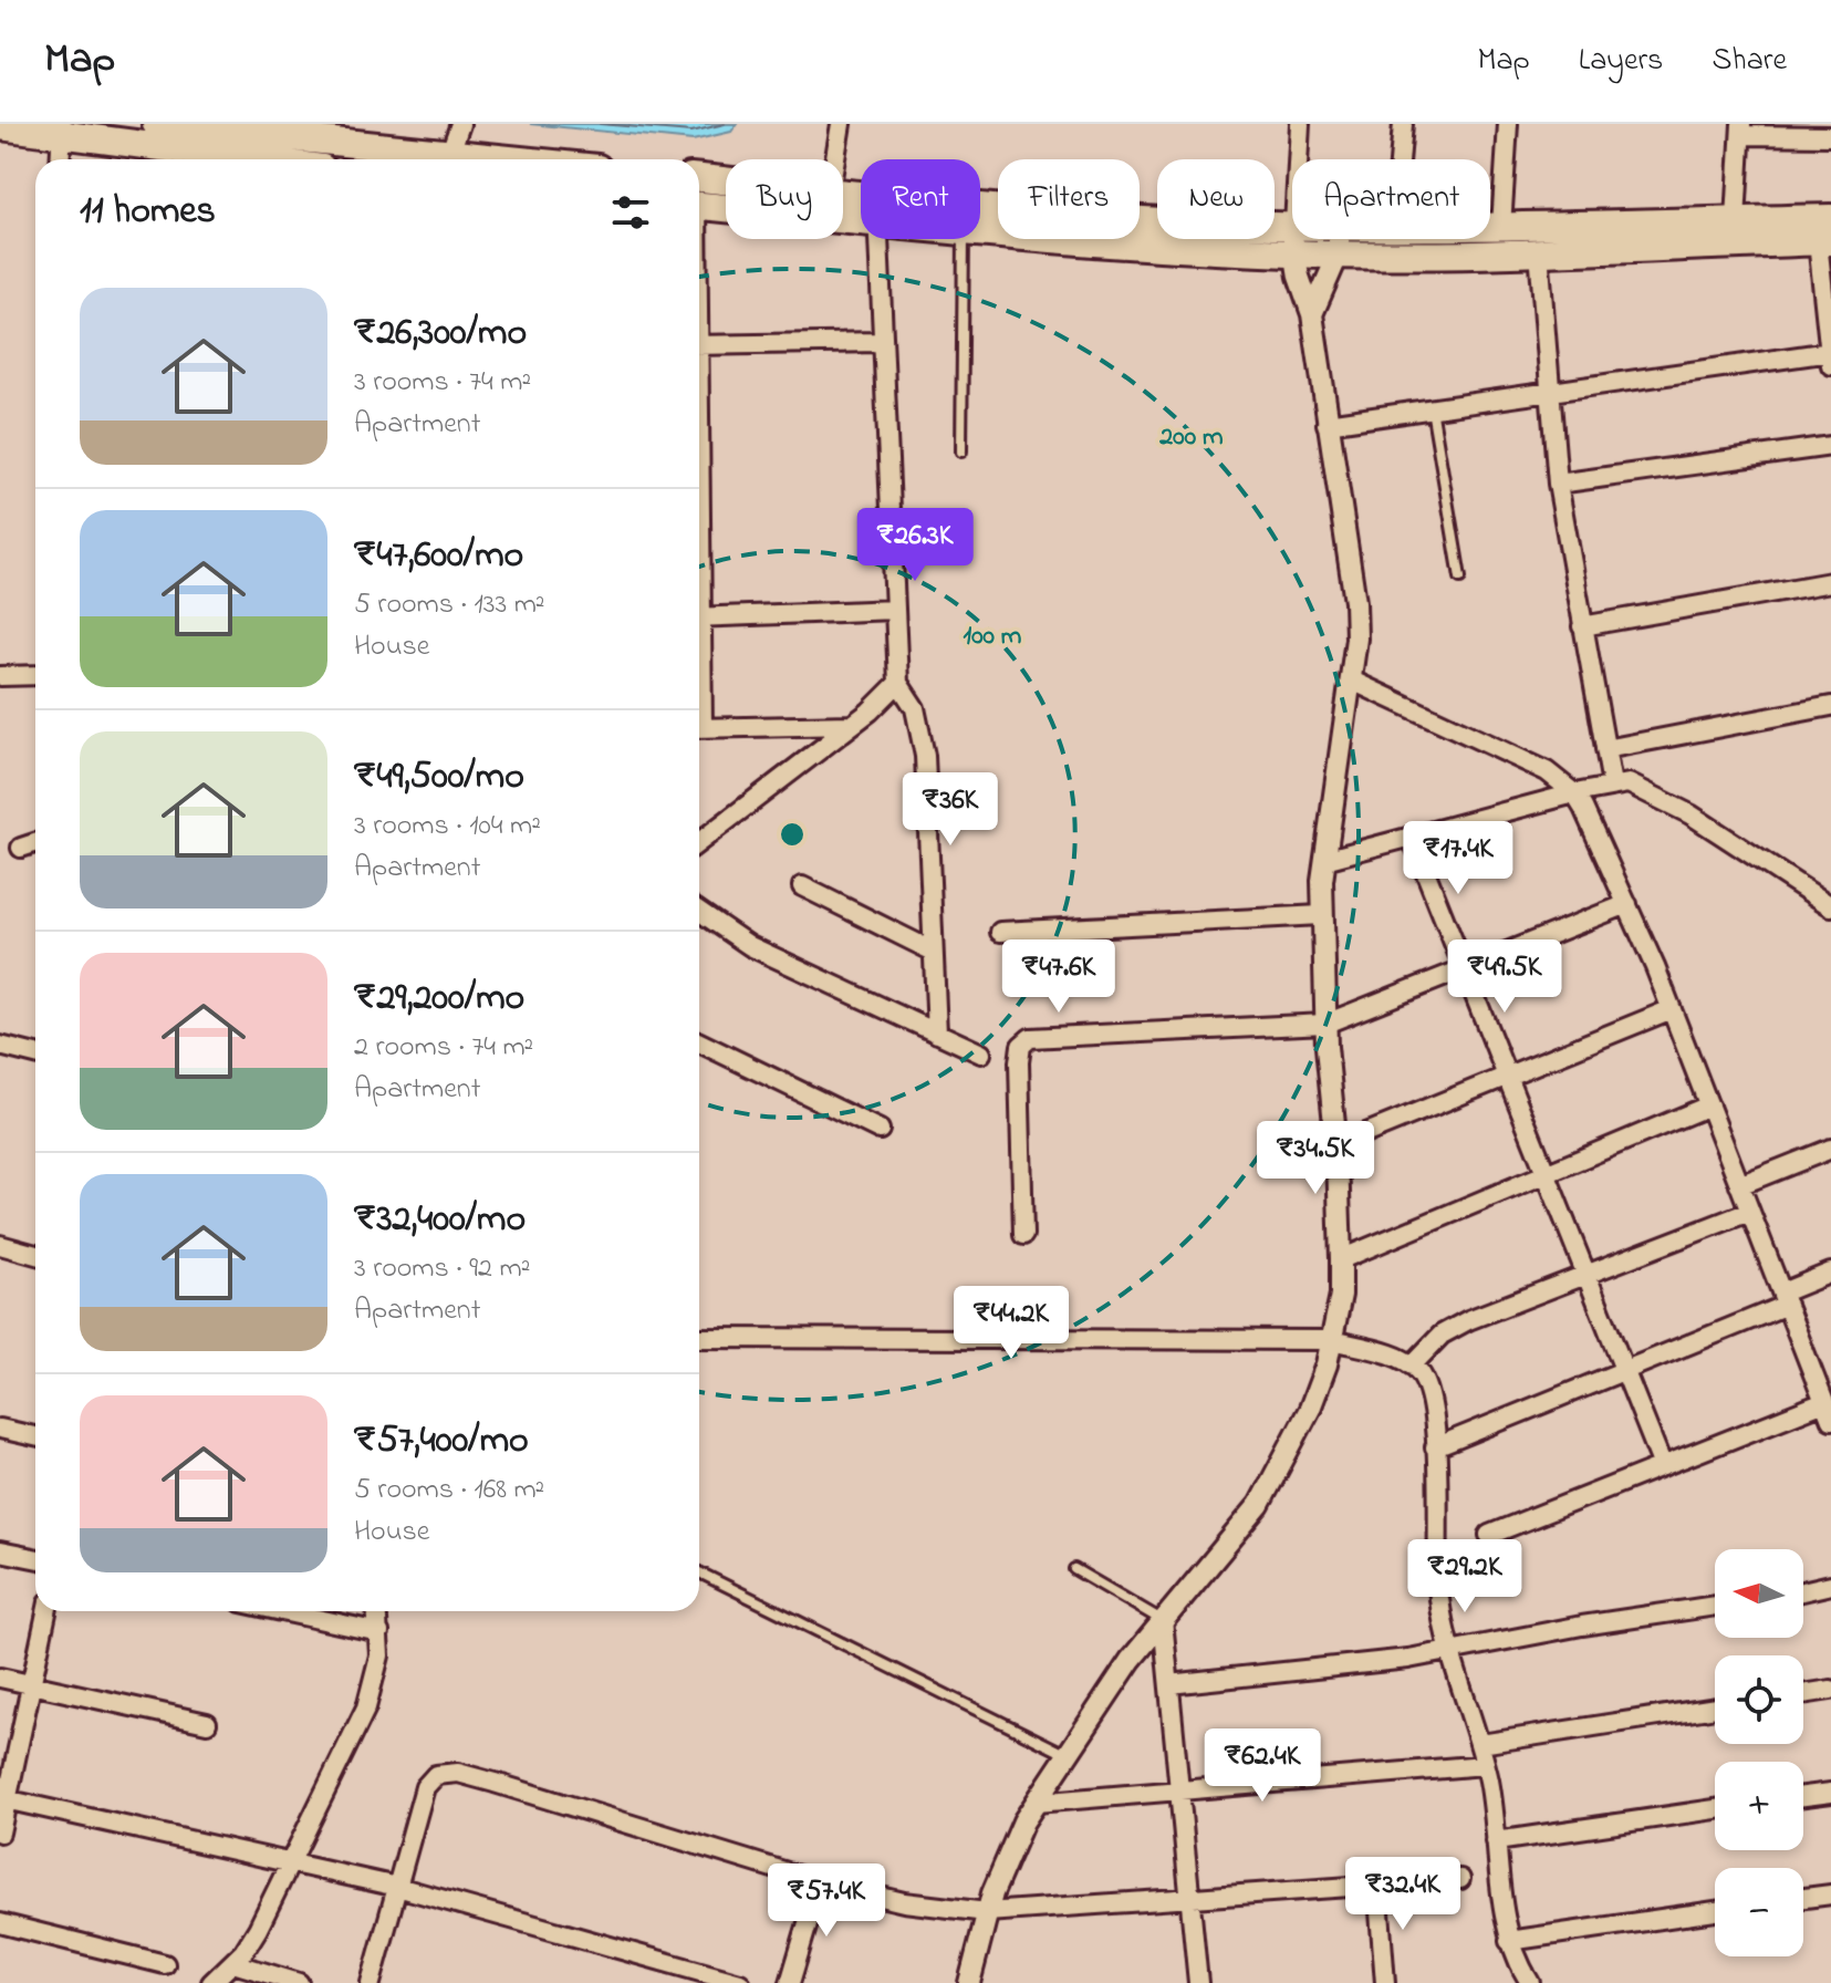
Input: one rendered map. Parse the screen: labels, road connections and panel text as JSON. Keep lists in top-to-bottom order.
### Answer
{
  "north": "left",
  "page": {
    "header": "Map",
    "nav": ["Map", "Layers", "Share"],
    "chip": [
      "Buy",
      "Rent",
      "Filters",
      "New",
      "Apartment"
    ],
    "heading": "11 homes",
    "list": [
      {
        "name": "₹26,300/mo",
        "note": "3 rooms · 74 m² · Apartment"
      },
      {
        "name": "₹47,600/mo",
        "note": "5 rooms · 133 m² · House"
      },
      {
        "name": "₹49,500/mo",
        "note": "3 rooms · 104 m² · Apartment"
      },
      {
        "name": "₹29,200/mo",
        "note": "2 rooms · 74 m² · Apartment"
      },
      {
        "name": "₹32,400/mo",
        "note": "3 rooms · 92 m² · Apartment"
      },
      {
        "name": "₹57,400/mo",
        "note": "5 rooms · 168 m² · House"
      }
    ],
    "price": [
      "₹26.3K",
      "₹36K",
      "₹17.4K",
      "₹47.6K",
      "₹49.5K",
      "₹34.5K",
      "₹44.2K",
      "₹29.2K",
      "₹62.4K",
      "₹32.4K",
      "₹57.4K"
    ],
    "map_buttons": ["+", "−"]
  },
  "rings": ["200 m", "100 m"]
}
